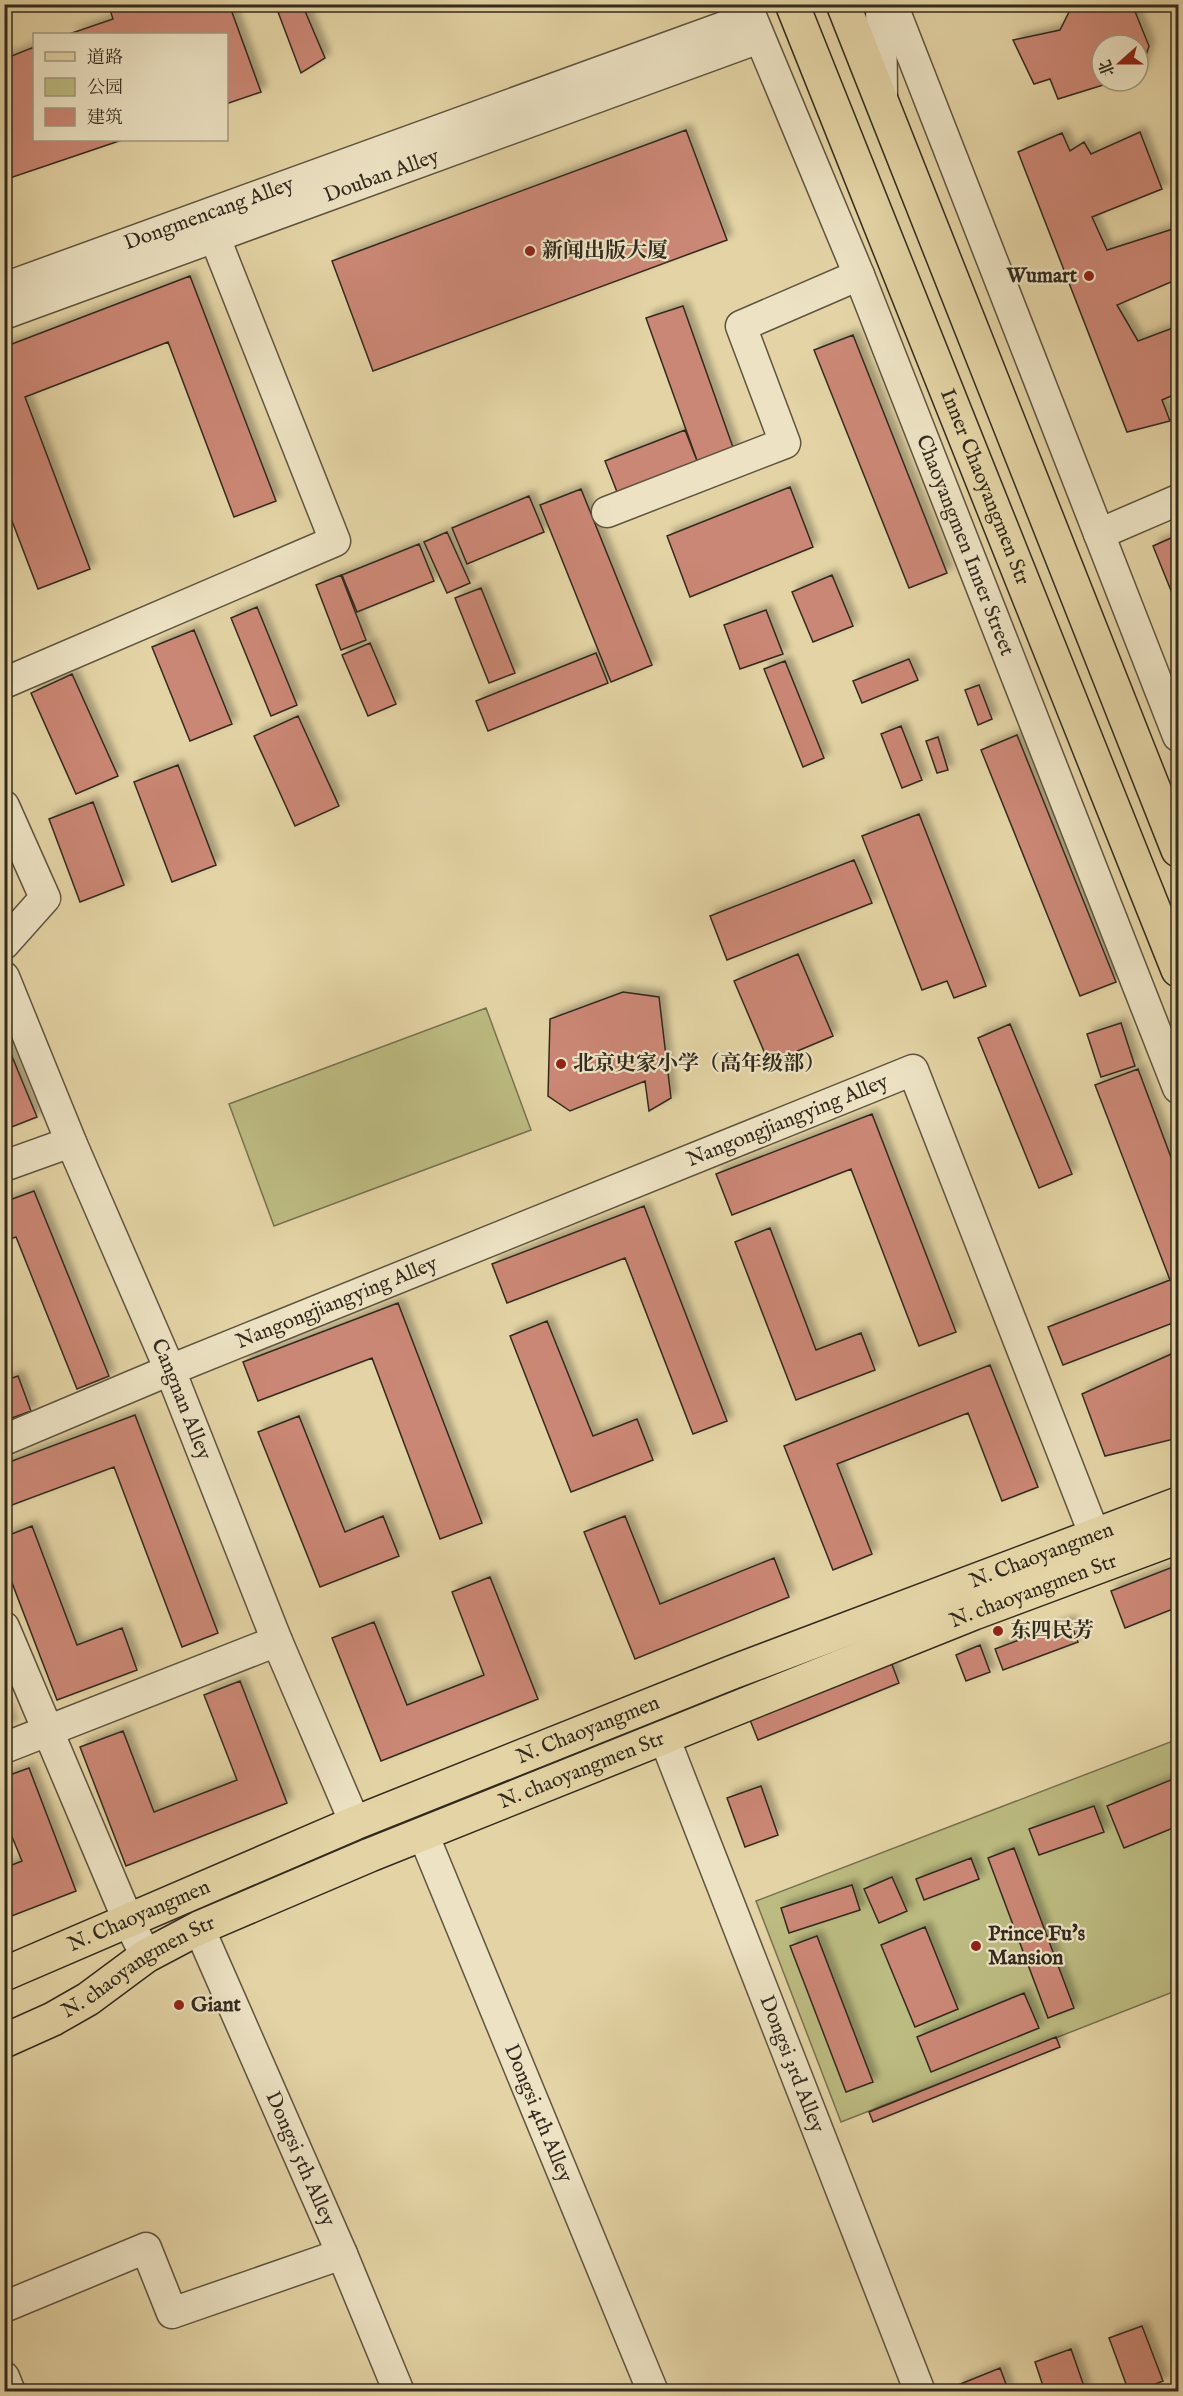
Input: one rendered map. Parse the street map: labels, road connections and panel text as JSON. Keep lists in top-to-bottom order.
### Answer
{
  "streets": {
    "main road": ["Inner Chaoyangmen Str", "N. Chaoyangmen", "N. chaoyangmen Str"],
    "street": [
      "Douban Alley",
      "Dongmencang Alley",
      "Chaoyangmen Inner Street",
      "Nangongjiangying Alley",
      "Cangnan Alley",
      "Dongsi 3rd Alley",
      "Dongsi 4th Alley",
      "Dongsi 5th Alley"
    ]
  },
  "crossings": [
    ["Douban Alley", "Dongmencang Alley"],
    ["Douban Alley", "Chaoyangmen Inner Street"],
    ["Dongmencang Alley", "Chaoyangmen Inner Street"],
    ["Nangongjiangying Alley", "Cangnan Alley"],
    ["Nangongjiangying Alley", "N. Chaoyangmen"],
    ["Nangongjiangying Alley", "N. chaoyangmen Str"],
    ["Cangnan Alley", "N. Chaoyangmen"],
    ["N. Chaoyangmen", "N. chaoyangmen Str"],
    ["N. chaoyangmen Str", "Dongsi 3rd Alley"],
    ["N. chaoyangmen Str", "Dongsi 4th Alley"],
    ["N. chaoyangmen Str", "Dongsi 5th Alley"]
  ],
  "places": [
    "新闻出版大厦",
    "Wumart",
    "北京史家小学（高年级部）",
    "东四民芳",
    "Prince Fu's Mansion",
    "Giant"
  ],
  "legend": ["道路", "公园", "建筑"],
  "north": "left"
}
